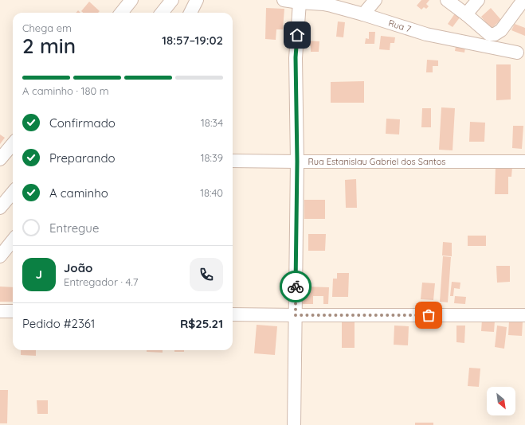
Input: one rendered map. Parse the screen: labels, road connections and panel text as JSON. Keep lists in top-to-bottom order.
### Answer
{
  "streets": {
    "street": ["Rua 7", "Rua Estanislau Gabriel dos Santos"]
  },
  "north": "bottom right",
  "page": {
    "heading": ["2 min", "Chega em", "18:57–19:02"],
    "panel": [
      "João",
      "Entregador · 4.7",
      "Pedido #2361",
      "R$25.21"
    ],
    "bar": "A caminho · 180 m",
    "list": [
      ["Confirmado", "18:34"],
      ["Preparando", "18:39"],
      ["A caminho", "18:40"],
      "Entregue"
    ],
    "round": "J"
  }
}
